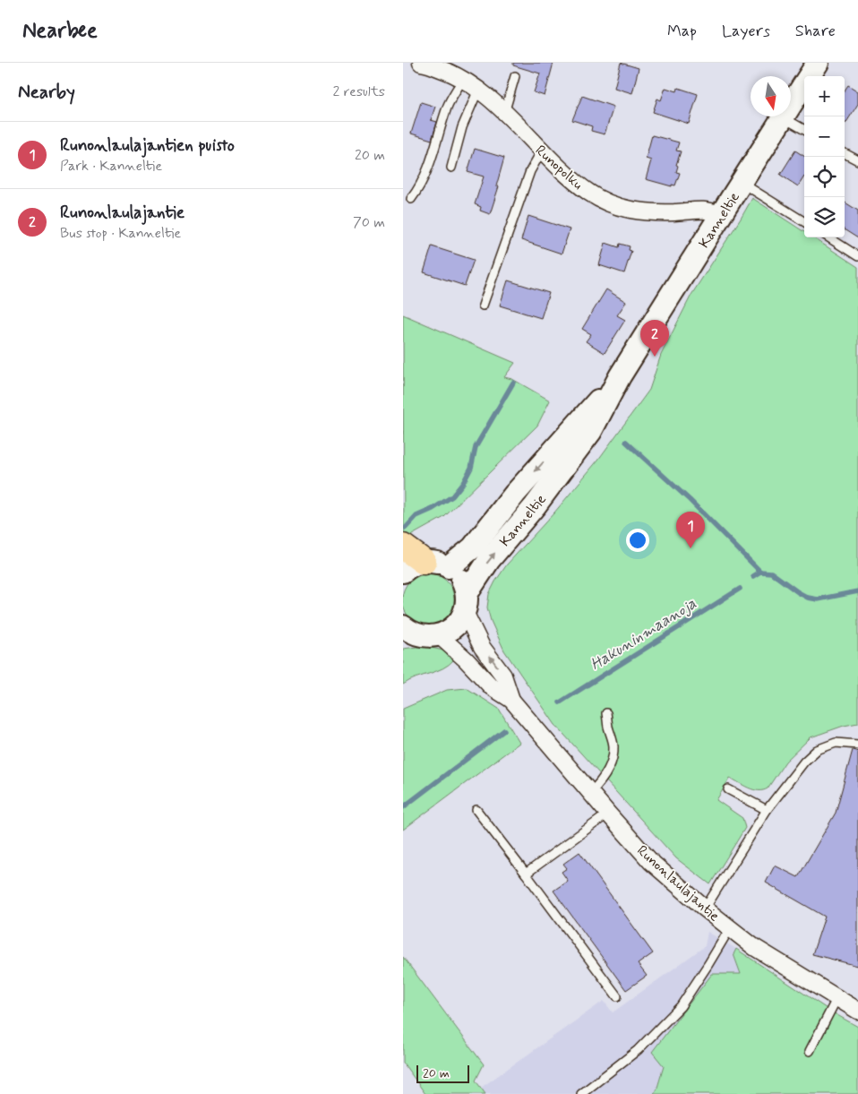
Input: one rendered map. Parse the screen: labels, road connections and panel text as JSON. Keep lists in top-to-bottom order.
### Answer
{
  "streets": {
    "main road": ["Kanneltie"],
    "street": ["Runopolku", "Runonlaulajantie"]
  },
  "crossings": [
    ["Runopolku", "Kanneltie"],
    ["Kanneltie", "Runonlaulajantie"]
  ],
  "water": ["Hakuninmaanoja"],
  "scale_bar": "20 m",
  "north": "bottom",
  "page": {
    "header": "Nearbee",
    "nav": ["Map", "Layers", "Share"],
    "heading": ["Nearby", "2 results"],
    "map_buttons": ["+", "−"],
    "list": [
      {
        "mark": "1",
        "name": "Runonlaulajantien puisto",
        "note": "Park · Kanneltie",
        "value": "20 m"
      },
      {
        "mark": "2",
        "name": "Runonlaulajantie",
        "note": "Bus stop · Kanneltie",
        "value": "70 m"
      }
    ],
    "pins": ["2", "1"],
    "scale": "20 m"
  }
}
